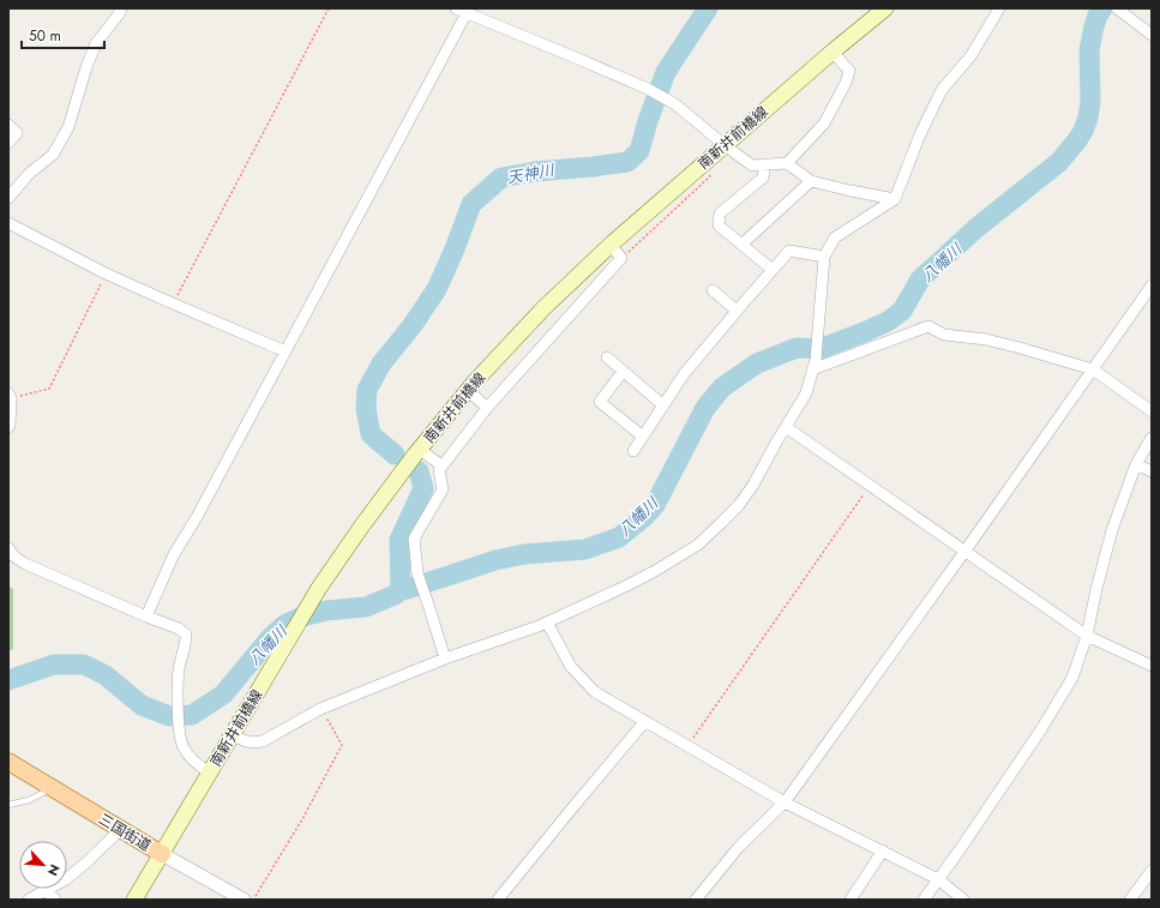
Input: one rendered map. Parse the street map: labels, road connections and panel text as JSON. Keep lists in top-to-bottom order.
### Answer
{
  "streets": {
    "main road": ["南新井前橋線", "三国街道"]
  },
  "crossings": [
    ["南新井前橋線", "三国街道"]
  ],
  "water": ["天神川", "八幡川"],
  "scale_bar": "50 m",
  "north": "bottom right"
}
